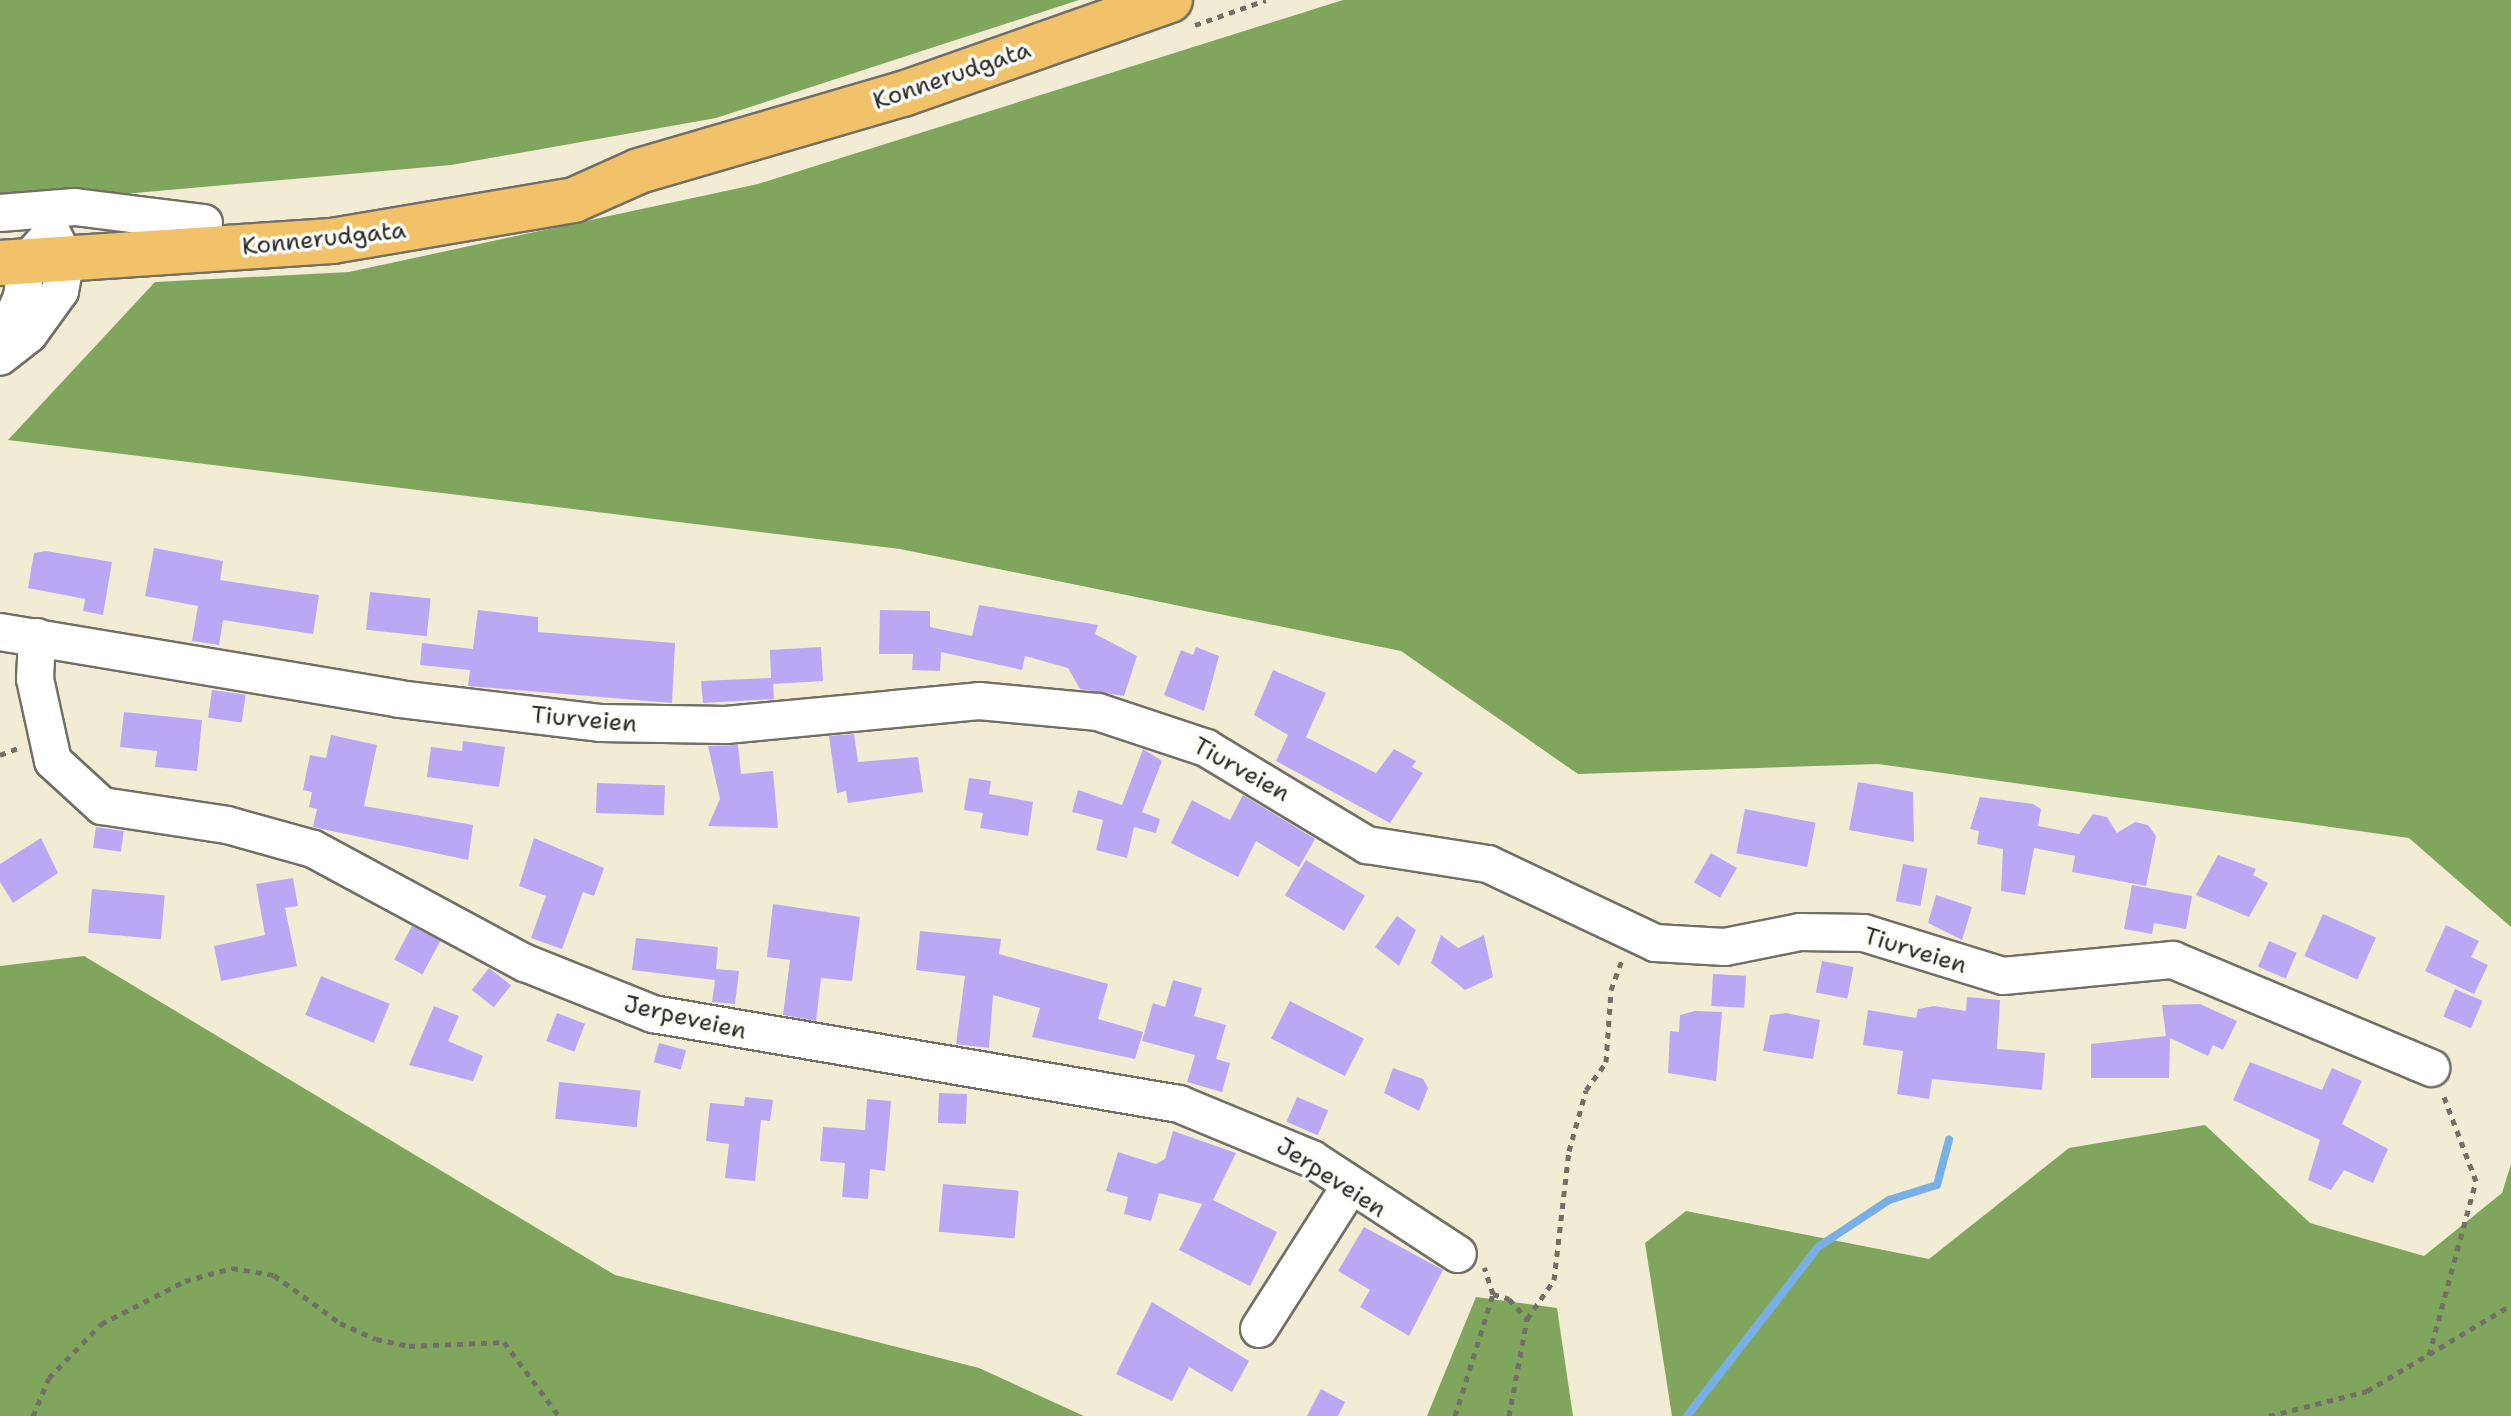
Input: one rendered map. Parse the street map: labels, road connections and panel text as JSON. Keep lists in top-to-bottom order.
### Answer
{
  "streets": {
    "main road": ["Konnerudgata"],
    "street": ["Tiurveien", "Jerpeveien"]
  },
  "crossings": [
    ["Tiurveien", "Jerpeveien"]
  ]
}
